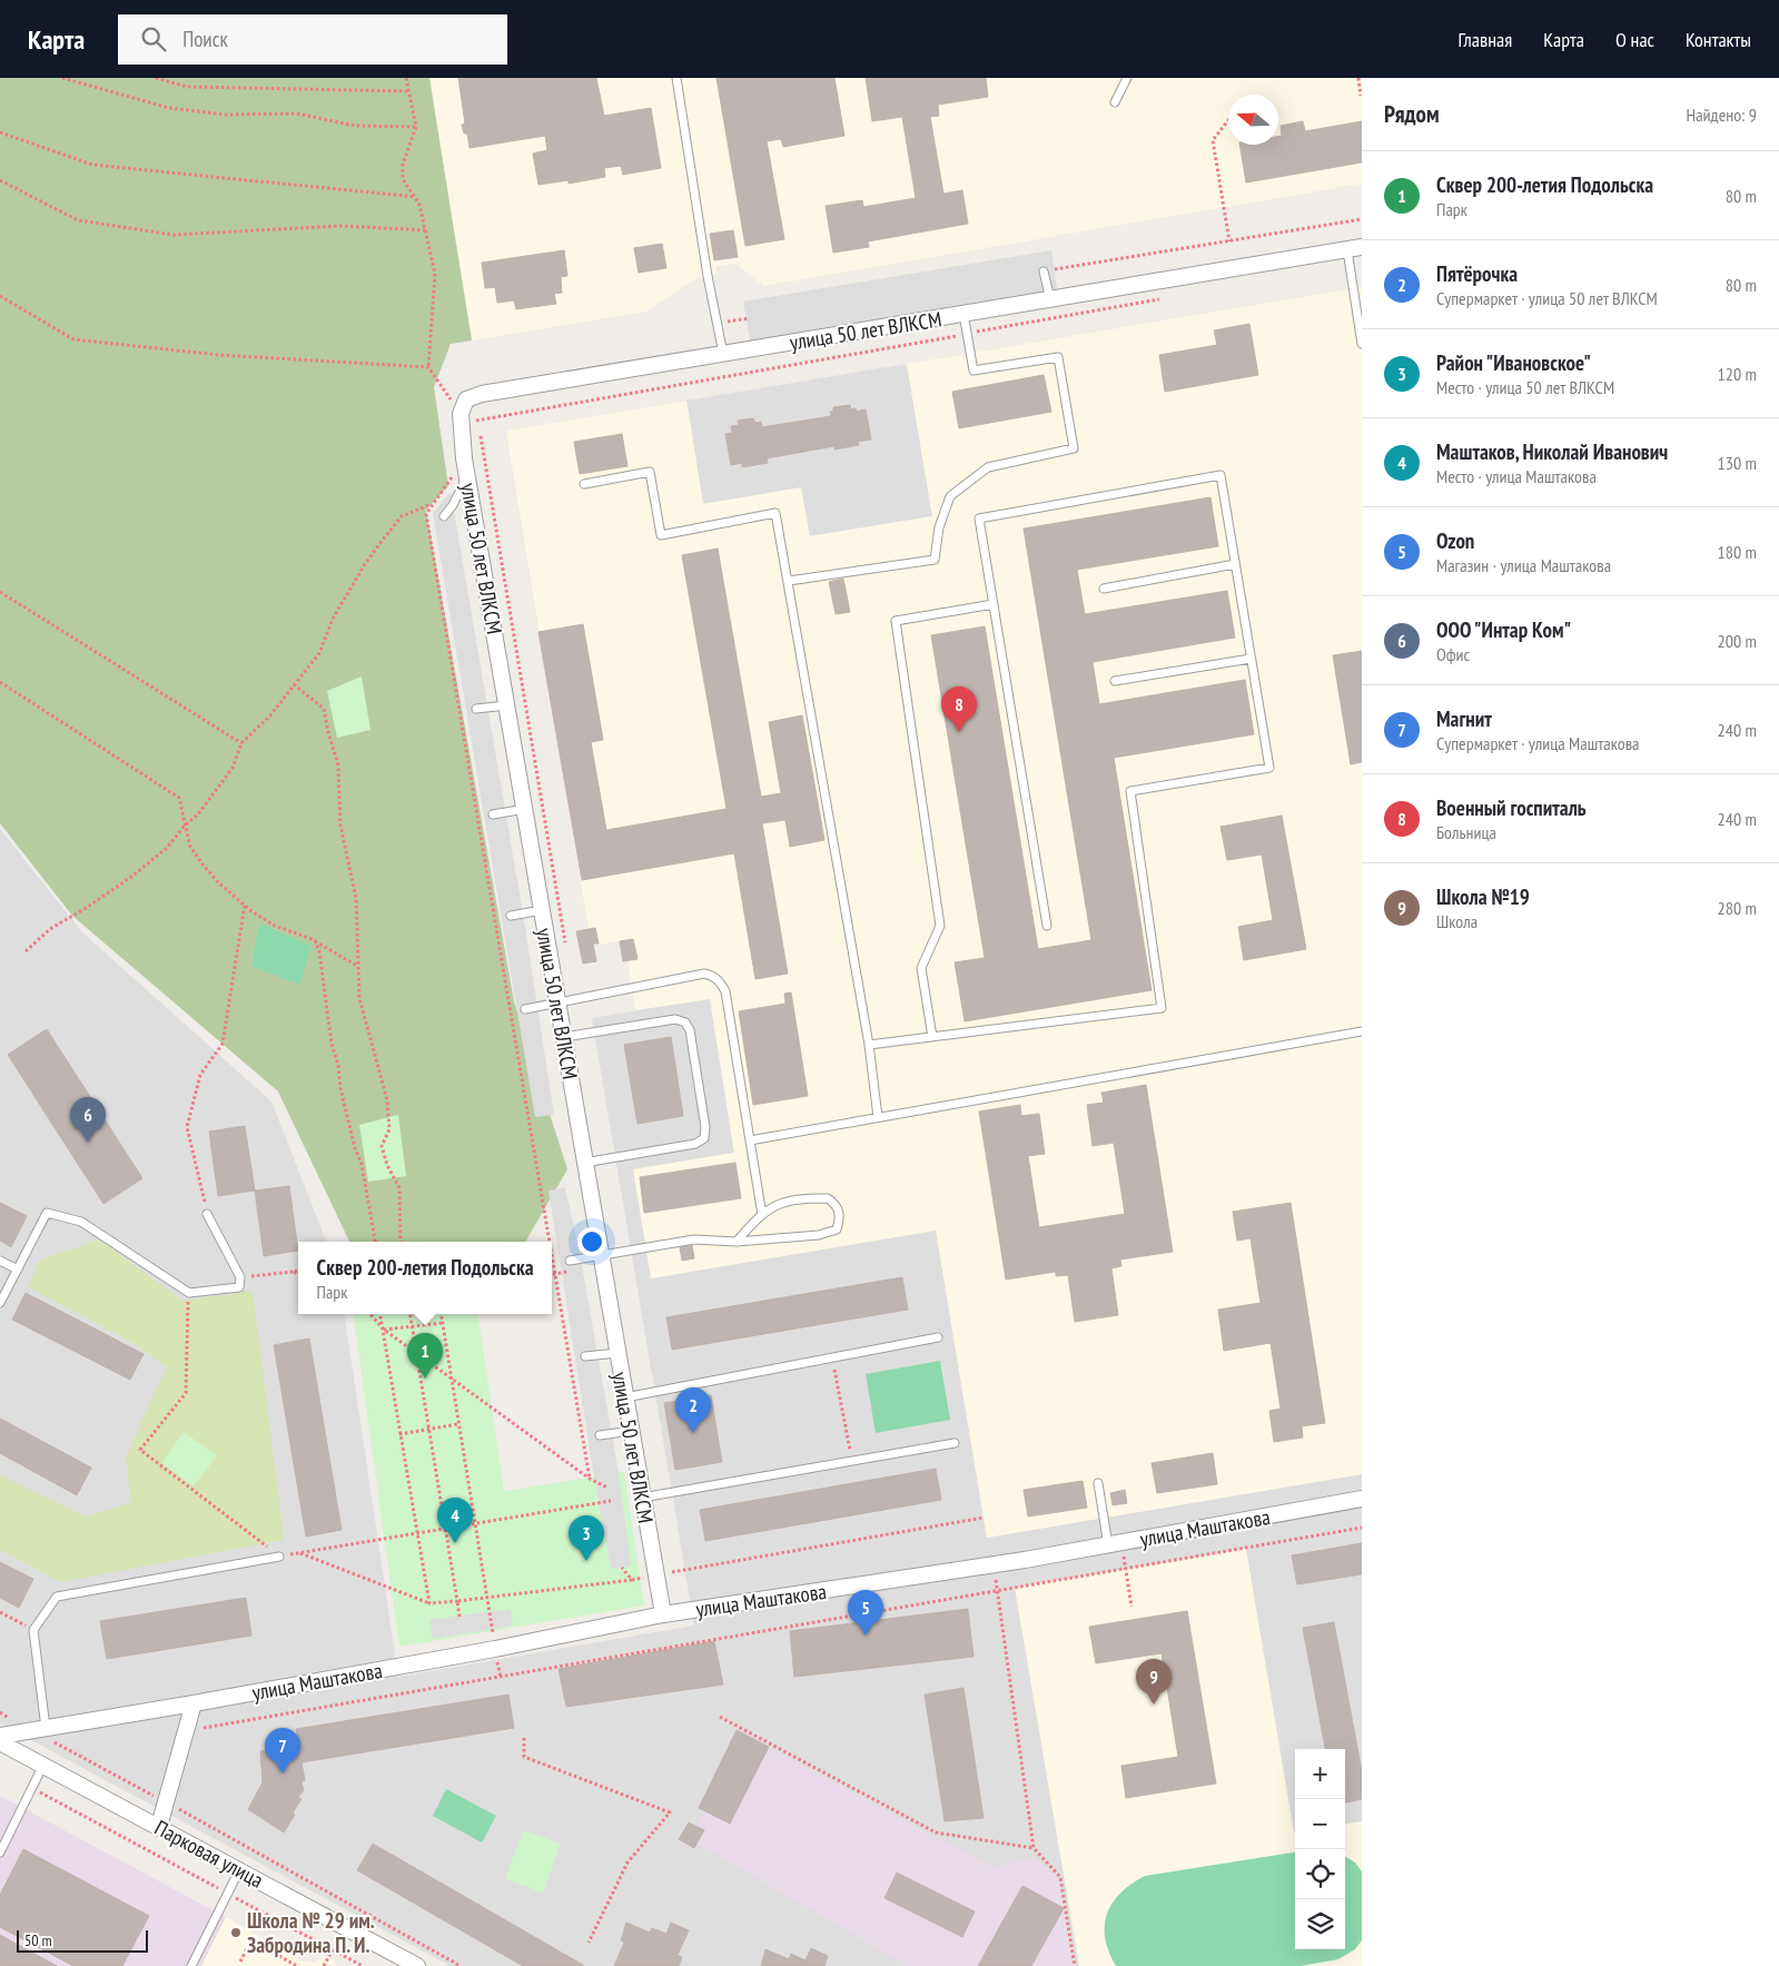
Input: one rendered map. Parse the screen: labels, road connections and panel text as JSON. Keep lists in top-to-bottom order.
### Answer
{
  "streets": {
    "street": ["улица 50 лет ВЛКСМ", "улица Маштакова", "Парковая улица"]
  },
  "crossings": [
    ["улица 50 лет ВЛКСМ", "улица Маштакова"]
  ],
  "places": ["Школа № 29 им. Забродина П. И."],
  "scale_bar": "50 m",
  "north": "left",
  "page": {
    "header": "Карта",
    "search": "Поиск",
    "nav": [
      "Главная",
      "Карта",
      "О нас",
      "Контакты"
    ],
    "heading": ["Рядом", "Найдено: 9"],
    "list": [
      {
        "mark": "1",
        "name": "Сквер 200-летия Подольска",
        "note": "Парк",
        "value": "80 m"
      },
      {
        "mark": "2",
        "name": "Пятёрочка",
        "note": "Супермаркет · улица 50 лет ВЛКСМ",
        "value": "80 m"
      },
      {
        "mark": "3",
        "name": "Район \"Ивановское\"",
        "note": "Место · улица 50 лет ВЛКСМ",
        "value": "120 m"
      },
      {
        "mark": "4",
        "name": "Маштаков, Николай Иванович",
        "note": "Место · улица Маштакова",
        "value": "130 m"
      },
      {
        "mark": "5",
        "name": "Ozon",
        "note": "Магазин · улица Маштакова",
        "value": "180 m"
      },
      {
        "mark": "6",
        "name": "ООО \"Интар Ком\"",
        "note": "Офис",
        "value": "200 m"
      },
      {
        "mark": "7",
        "name": "Магнит",
        "note": "Супермаркет · улица Маштакова",
        "value": "240 m"
      },
      {
        "mark": "8",
        "name": "Военный госпиталь",
        "note": "Больница",
        "value": "240 m"
      },
      {
        "mark": "9",
        "name": "Школа №19",
        "note": "Школа",
        "value": "280 m"
      }
    ],
    "pins": [
      "8",
      "6",
      "1",
      "2",
      "4",
      "3",
      "5",
      "9",
      "7"
    ],
    "popup": ["Сквер 200-летия Подольска", "Парк"],
    "map_buttons": ["+", "−"],
    "scale": "50 m"
  }
}
